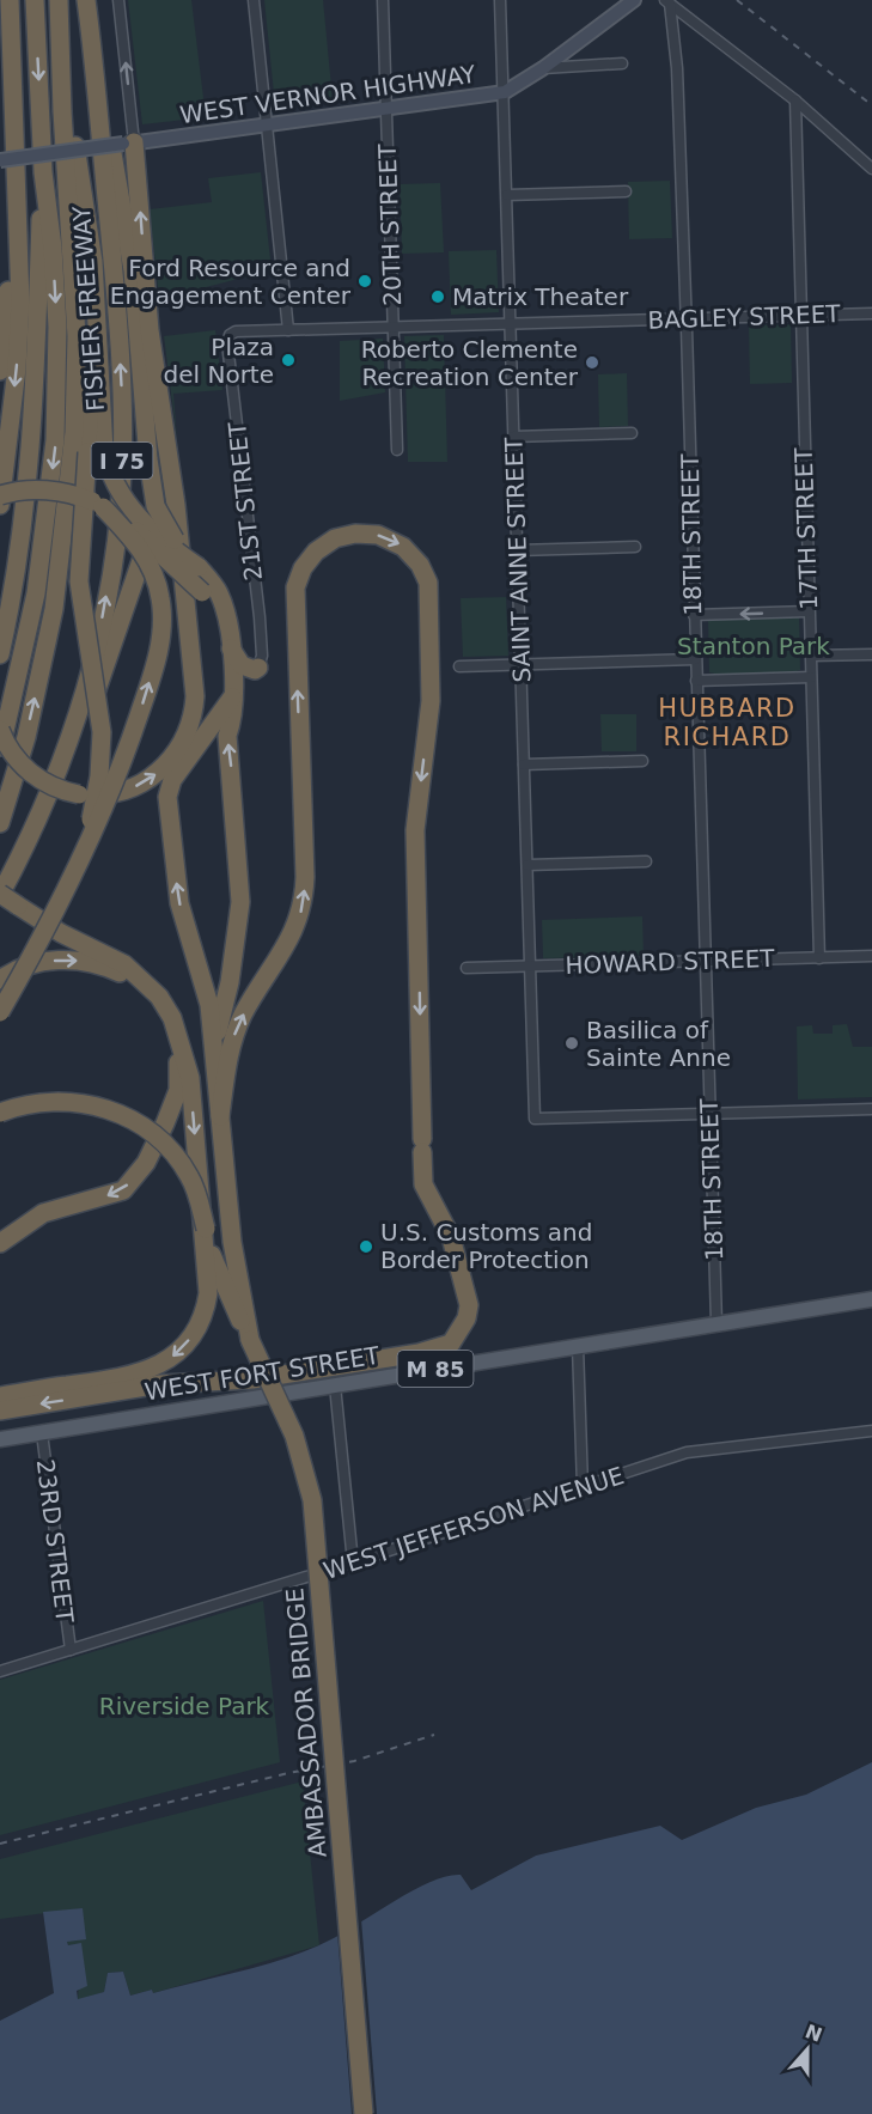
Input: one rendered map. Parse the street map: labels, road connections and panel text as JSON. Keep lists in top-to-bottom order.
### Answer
{
  "streets": {
    "highway": ["FISHER FREEWAY", "I 75", "AMBASSADOR BRIDGE"],
    "main road": ["M 85", "WEST FORT STREET"],
    "street": [
      "WEST VERNOR HIGHWAY",
      "20TH STREET",
      "BAGLEY STREET",
      "21ST STREET",
      "17TH STREET",
      "18TH STREET",
      "SAINT ANNE STREET",
      "HOWARD STREET",
      "WEST JEFFERSON AVENUE",
      "23RD STREET"
    ]
  },
  "crossings": [
    ["WEST VERNOR HIGHWAY", "20TH STREET"],
    ["WEST VERNOR HIGHWAY", "SAINT ANNE STREET"],
    ["20TH STREET", "BAGLEY STREET"],
    ["BAGLEY STREET", "21ST STREET"],
    ["BAGLEY STREET", "17TH STREET"],
    ["BAGLEY STREET", "18TH STREET"],
    ["BAGLEY STREET", "SAINT ANNE STREET"],
    ["17TH STREET", "HOWARD STREET"],
    ["18TH STREET", "SAINT ANNE STREET"],
    ["18TH STREET", "HOWARD STREET"],
    ["18TH STREET", "WEST FORT STREET"],
    ["SAINT ANNE STREET", "HOWARD STREET"],
    ["WEST FORT STREET", "23RD STREET"],
    ["WEST JEFFERSON AVENUE", "23RD STREET"]
  ],
  "districts": ["HUBBARD RICHARD"],
  "parks": ["Stanton Park", "Riverside Park"],
  "places": [
    "Ford Resource and Engagement Center",
    "Matrix Theater",
    "Plaza del Norte",
    "Roberto Clemente Recreation Center",
    "Basilica of Sainte Anne",
    "U.S. Customs and Border Protection"
  ],
  "north": "top"
}
